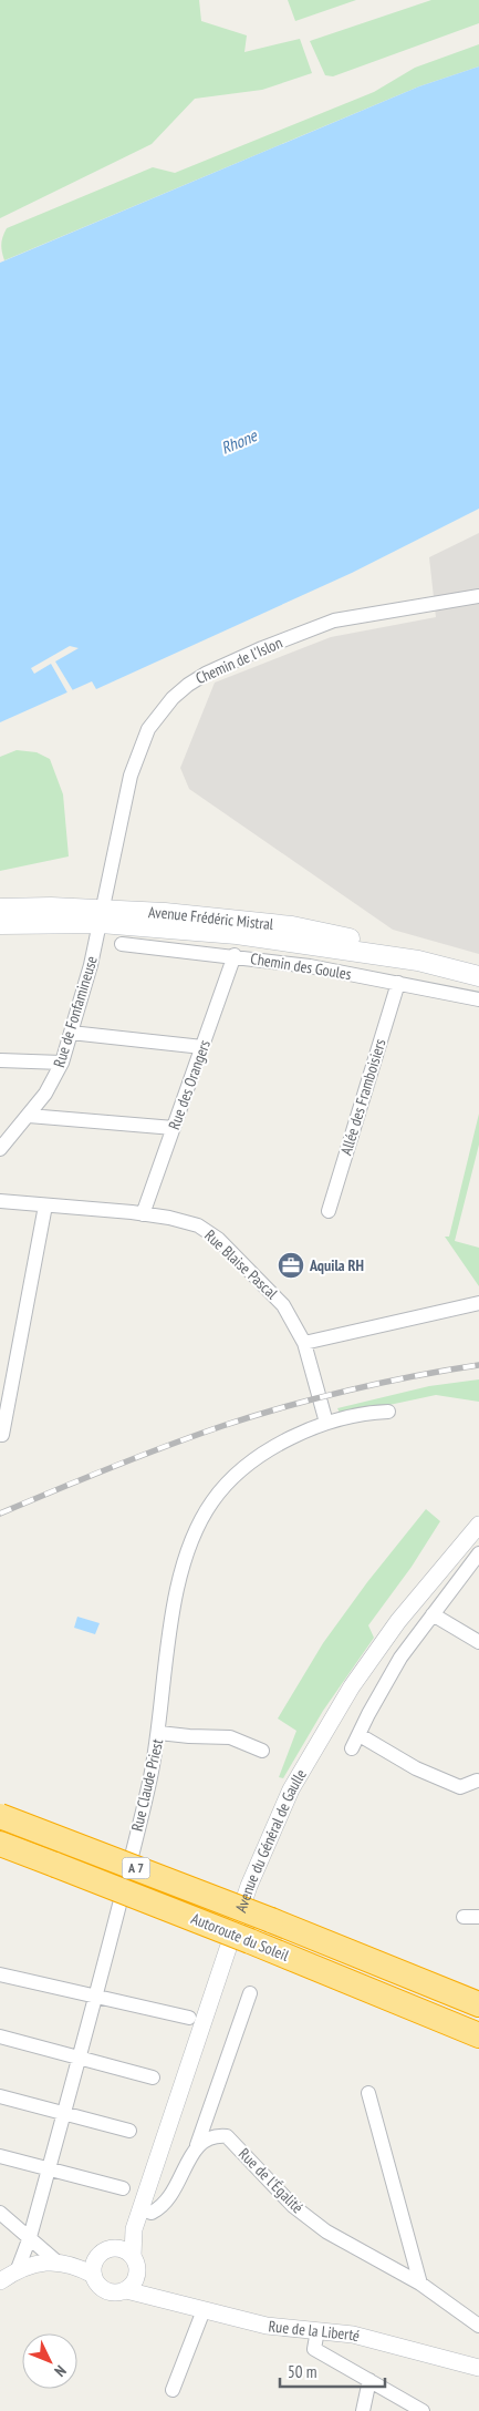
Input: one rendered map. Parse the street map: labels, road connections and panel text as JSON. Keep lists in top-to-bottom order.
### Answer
{
  "streets": {
    "highway": ["A 7", "Autoroute du Soleil"],
    "main road": ["Avenue Frédéric Mistral"],
    "street": [
      "Chemin de l'Islon",
      "Chemin des Goules",
      "Rue de Fonfamineuse",
      "Rue des Orangers",
      "Allée des Framboisiers",
      "Rue Blaise Pascal",
      "Rue Claude Priest",
      "Avenue du Général de Gaulle",
      "Rue de l'Égalité",
      "Rue de la Liberté"
    ]
  },
  "crossings": [
    ["Chemin de l'Islon", "Avenue Frédéric Mistral"],
    ["Chemin de l'Islon", "Rue de Fonfamineuse"],
    ["Avenue Frédéric Mistral", "Rue de Fonfamineuse"],
    ["Chemin des Goules", "Rue des Orangers"],
    ["Chemin des Goules", "Allée des Framboisiers"],
    ["Rue des Orangers", "Rue Blaise Pascal"],
    ["Rue Blaise Pascal", "Rue Claude Priest"],
    ["Avenue du Général de Gaulle", "Rue de la Liberté"]
  ],
  "water": ["Rhone"],
  "places": {
    "office": ["Aquila RH"]
  },
  "scale_bar": "50 m",
  "north": "bottom right"
}
